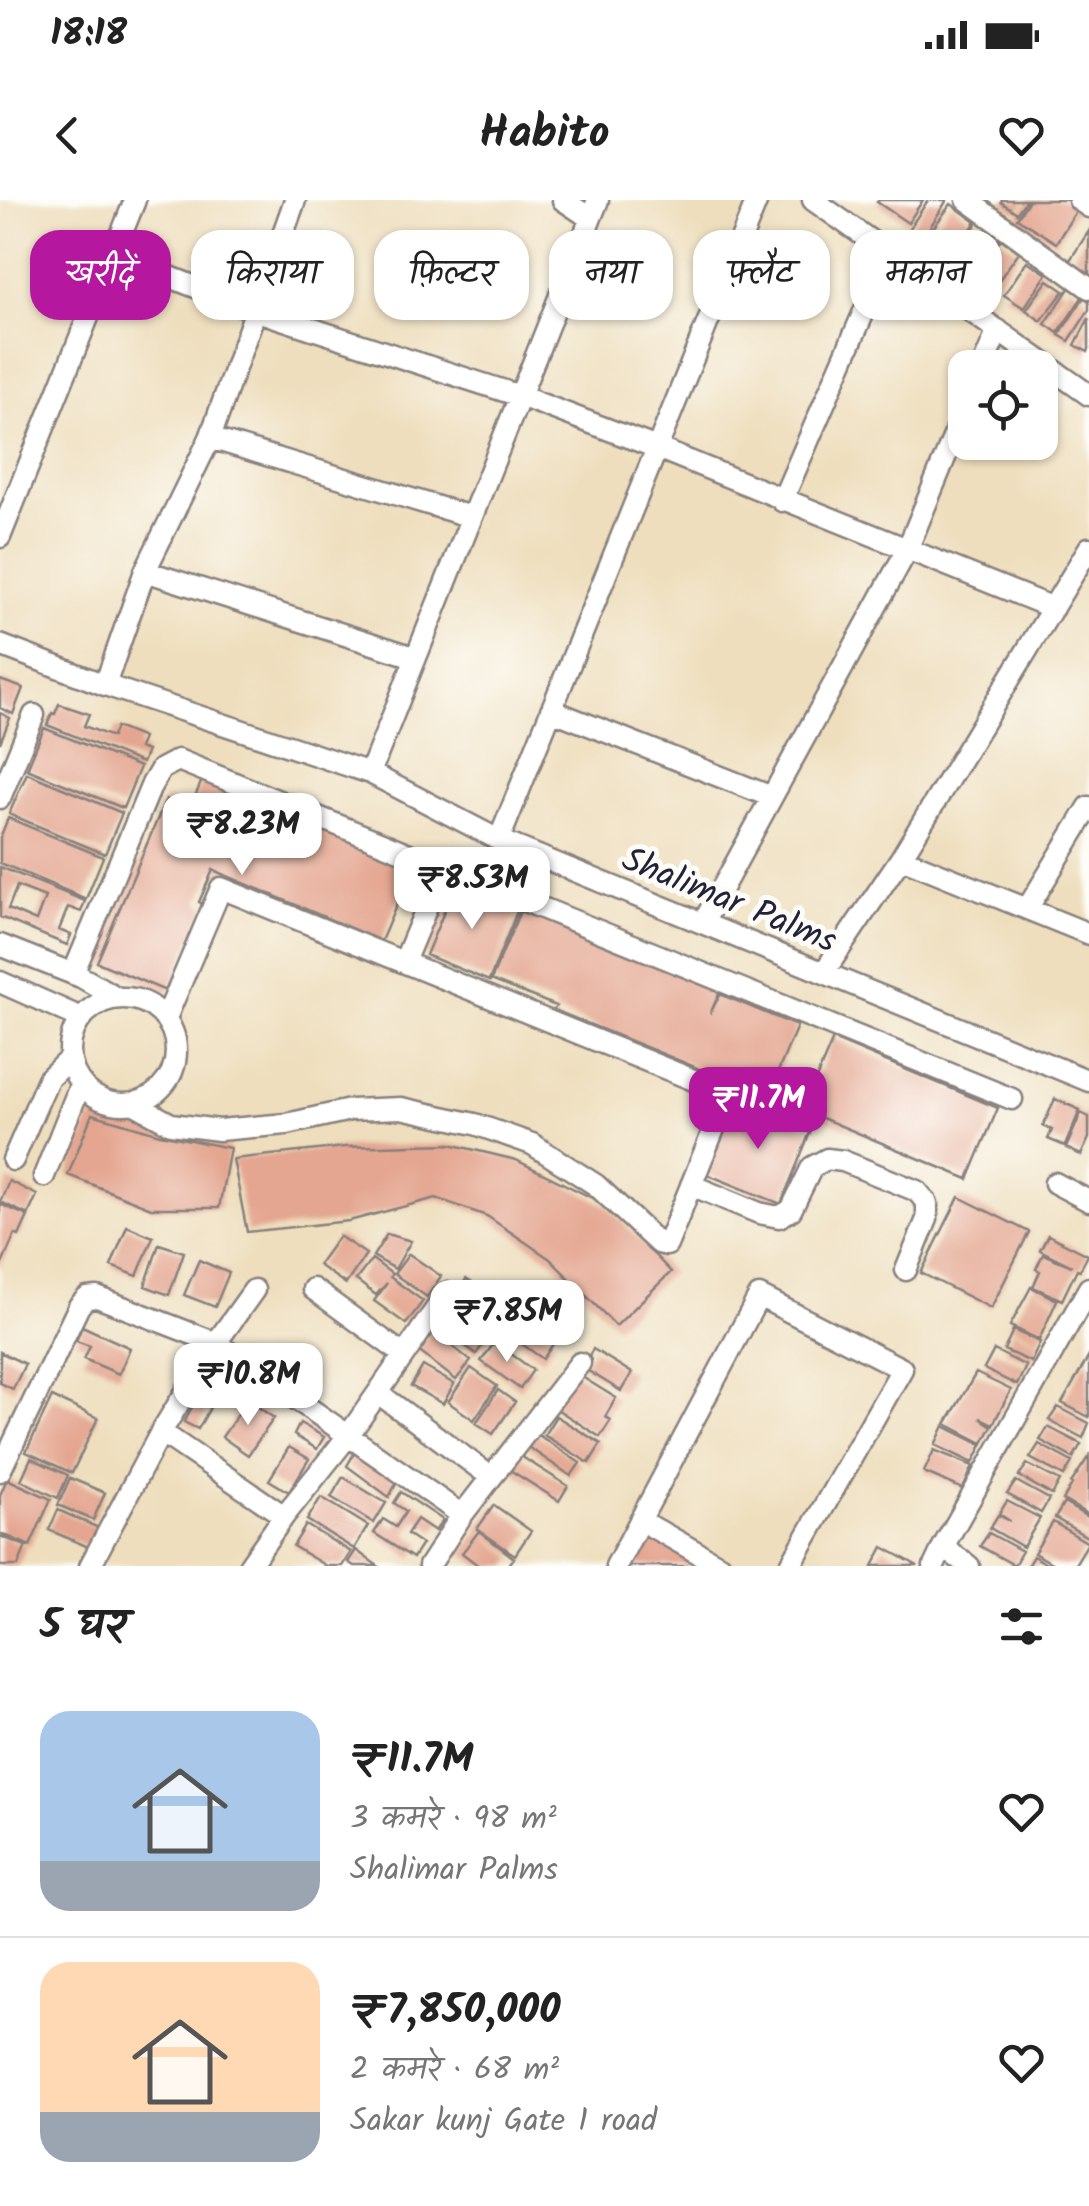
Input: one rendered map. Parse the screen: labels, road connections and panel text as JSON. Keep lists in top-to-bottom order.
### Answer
{
  "streets": {
    "street": ["Shalimar Palms"]
  },
  "page": {
    "status": "18:18",
    "header": "Habito",
    "chip": [
      "खरीदें",
      "किराया",
      "फ़िल्टर",
      "नया",
      "फ़्लैट",
      "मकान"
    ],
    "price": [
      "₹8.23M",
      "₹8.53M",
      "₹11.7M",
      "₹7.85M",
      "₹10.8M"
    ],
    "heading": "5 घर",
    "list": [
      {
        "name": "₹11.7M",
        "note": "3 कमरे · 98 m² · Shalimar Palms"
      },
      {
        "name": "₹7,850,000",
        "note": "2 कमरे · 68 m² · Sakar kunj Gate 1 road"
      }
    ]
  }
}
